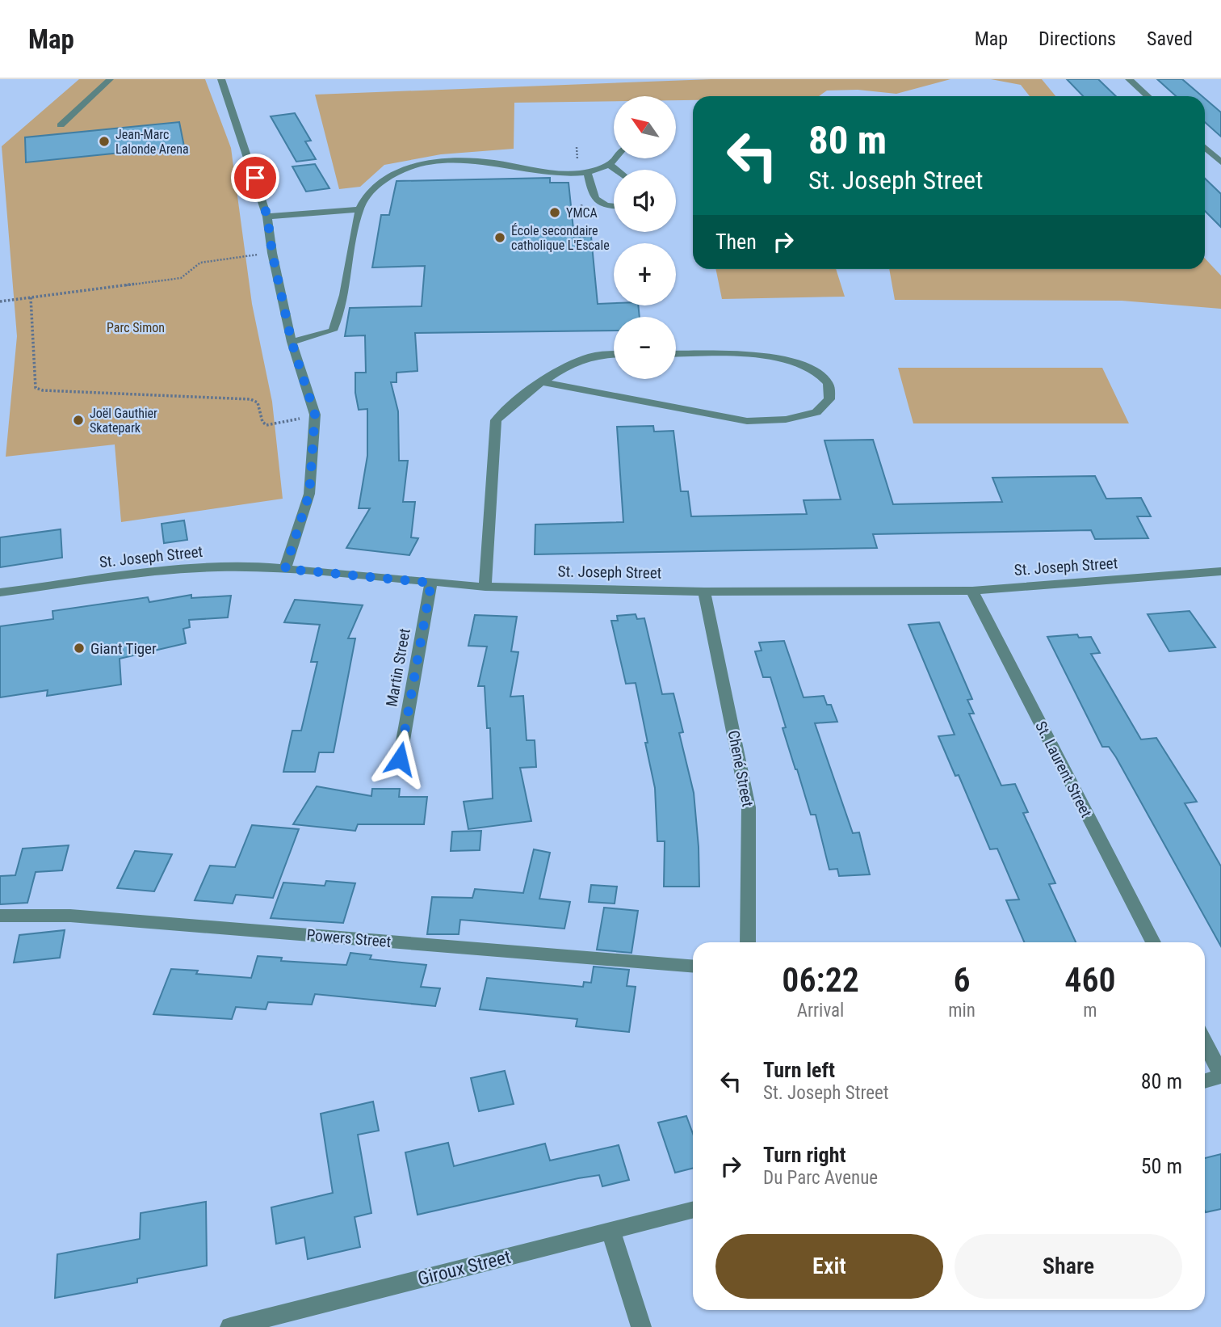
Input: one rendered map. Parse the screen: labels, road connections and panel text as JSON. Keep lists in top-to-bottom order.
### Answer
{
  "streets": {
    "street": [
      "St. Joseph Street",
      "Martin Street",
      "Chené Street",
      "St. Laurent Street",
      "Powers Street",
      "Giroux Street"
    ]
  },
  "crossings": [
    ["St. Joseph Street", "Martin Street"],
    ["St. Joseph Street", "Chené Street"],
    ["St. Joseph Street", "St. Laurent Street"]
  ],
  "parks": ["Parc Simon"],
  "places": [
    "Jean-Marc Lalonde Arena",
    "YMCA",
    "École secondaire catholique L'Escale",
    "Joël Gauthier Skatepark",
    "Giant Tiger"
  ],
  "north": "top left",
  "page": {
    "header": "Map",
    "nav": ["Map", "Directions", "Saved"],
    "map_buttons": ["+", "−"],
    "turn": ["80 m", "St. Joseph Street"],
    "then": "Then",
    "eta": [
      "06:22",
      "Arrival",
      "6",
      "min",
      "460",
      "m"
    ],
    "list": [
      {
        "name": "Turn left",
        "note": "St. Joseph Street",
        "value": "80 m"
      },
      {
        "name": "Turn right",
        "note": "Du Parc Avenue",
        "value": "50 m"
      }
    ],
    "buttons": ["Exit", "Share"]
  }
}
